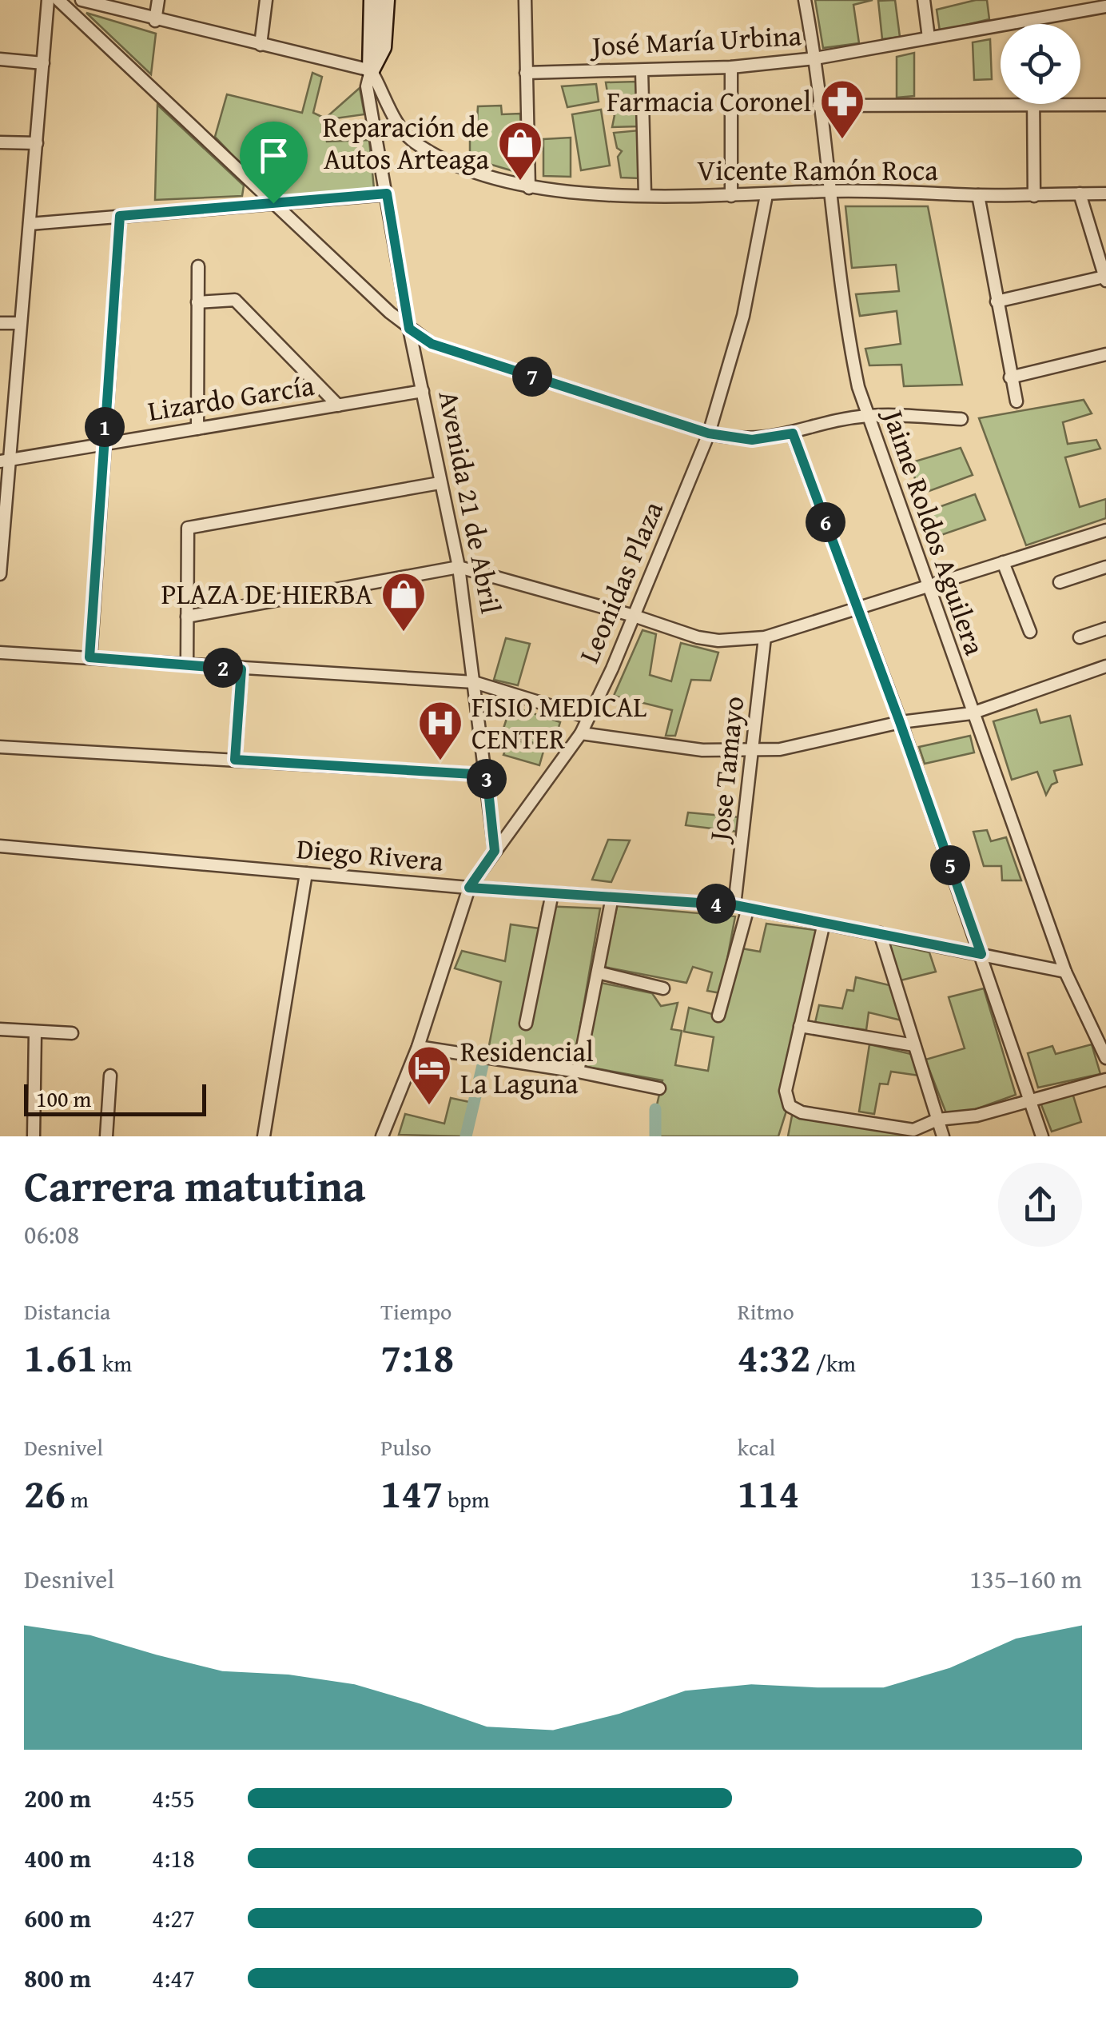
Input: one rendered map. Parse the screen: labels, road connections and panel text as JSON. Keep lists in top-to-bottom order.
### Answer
{
  "streets": {
    "main road": ["Avenida 21 de Abril"],
    "street": [
      "José María Urbina",
      "Vicente Ramón Roca",
      "Lizardo García",
      "Jaime Roldos Aguilera",
      "Leonidas Plaza",
      "Jose Tamayo",
      "Diego Rivera"
    ]
  },
  "crossings": [
    ["José María Urbina", "Jaime Roldos Aguilera"],
    ["Vicente Ramón Roca", "Avenida 21 de Abril"],
    ["Vicente Ramón Roca", "Jaime Roldos Aguilera"],
    ["Vicente Ramón Roca", "Leonidas Plaza"],
    ["Lizardo García", "Avenida 21 de Abril"],
    ["Avenida 21 de Abril", "Leonidas Plaza"],
    ["Jaime Roldos Aguilera", "Diego Rivera"],
    ["Leonidas Plaza", "Diego Rivera"],
    ["Jose Tamayo", "Diego Rivera"]
  ],
  "places": {
    "pharmacy": ["Farmacia Coronel"],
    "shop": ["Reparación de Autos Arteaga", "PLAZA DE HIERBA"],
    "hospital": ["FISIO MEDICAL CENTER"],
    "hotel": ["Residencial La Laguna"]
  },
  "scale_bar": "100 m",
  "page": {
    "pins": [
      "7",
      "1",
      "6",
      "2",
      "3",
      "5",
      "4"
    ],
    "scale": "100 m",
    "heading": ["Carrera matutina", "06:08"],
    "stats": [
      ["Distancia", "1.61 km"],
      ["Tiempo", "7:18"],
      ["Ritmo", "4:32 /km"],
      ["Desnivel", "26 m"],
      ["Pulso", "147 bpm"],
      ["kcal", "114"]
    ],
    "chart": ["Desnivel", "135–160 m"],
    "list": [
      {
        "name": "200 m",
        "note": "4:55"
      },
      {
        "name": "400 m",
        "note": "4:18"
      },
      {
        "name": "600 m",
        "note": "4:27"
      },
      {
        "name": "800 m",
        "note": "4:47"
      }
    ]
  }
}
